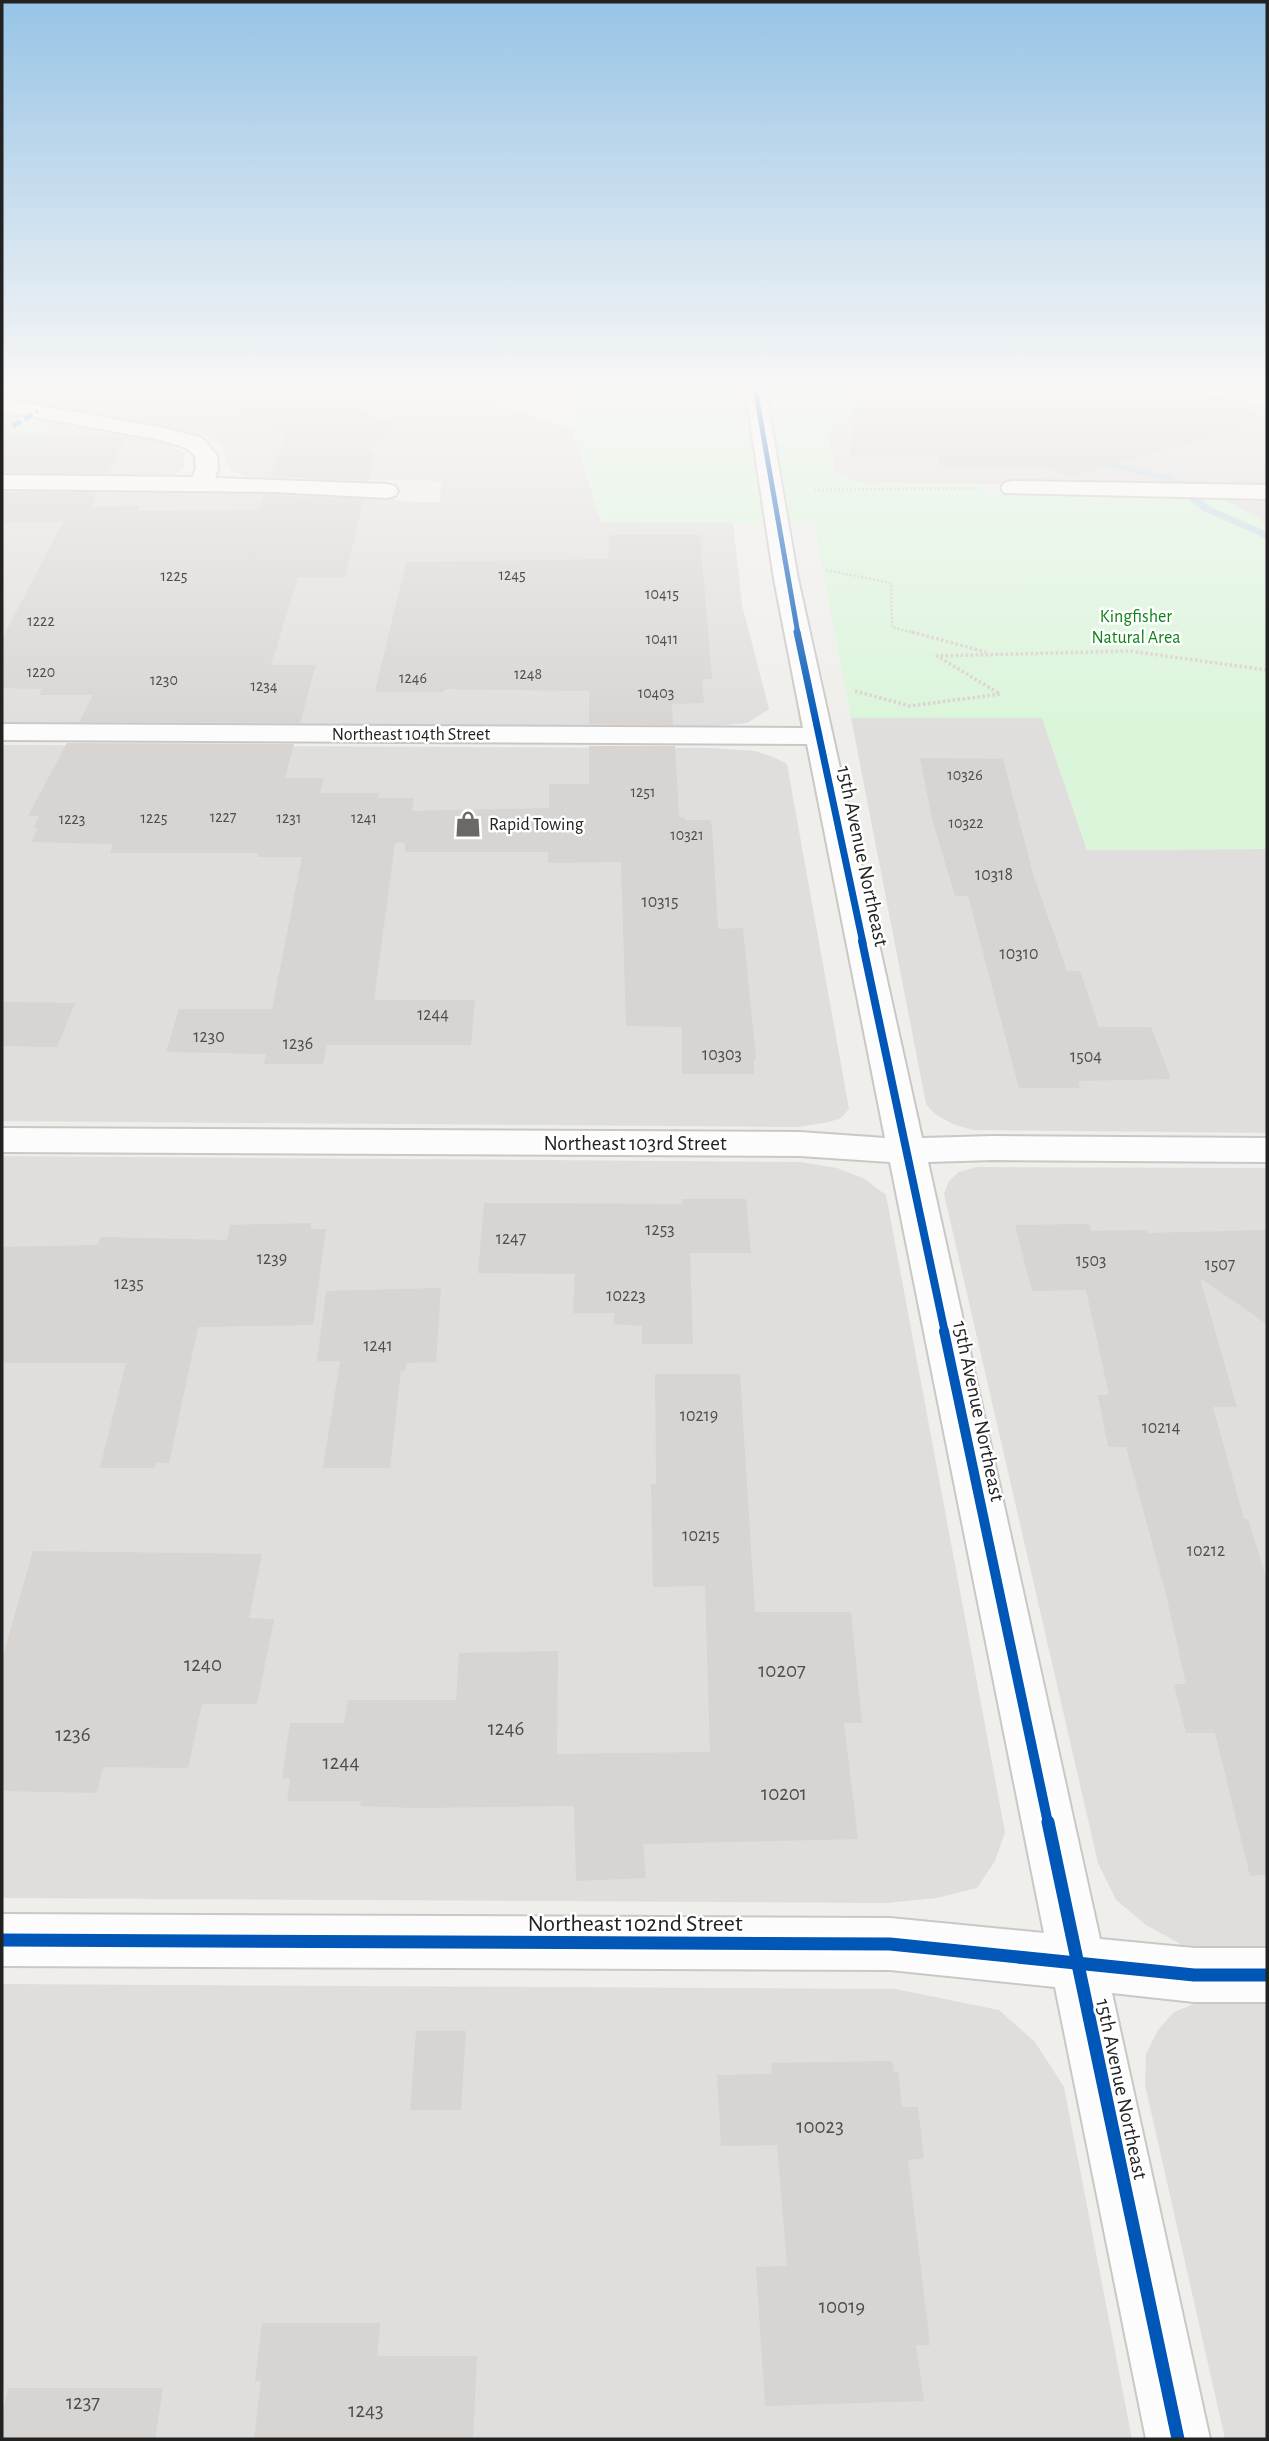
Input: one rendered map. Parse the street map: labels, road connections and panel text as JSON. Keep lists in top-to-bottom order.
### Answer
{
  "streets": {
    "street": [
      "Northeast 104th Street",
      "15th Avenue Northeast",
      "Northeast 103rd Street",
      "Northeast 102nd Street"
    ]
  },
  "crossings": [
    ["Northeast 104th Street", "15th Avenue Northeast"],
    ["15th Avenue Northeast", "Northeast 103rd Street"],
    ["15th Avenue Northeast", "Northeast 102nd Street"]
  ],
  "parks": ["Kingfisher Natural Area"],
  "places": {
    "shop": ["Rapid Towing"]
  },
  "house_numbers": [
    "1245",
    "1225",
    "10415",
    "1222",
    "10411",
    "1220",
    "1248",
    "1246",
    "1230",
    "1234",
    "10403",
    "10326",
    "1251",
    "1227",
    "1225",
    "1231",
    "1241",
    "1223",
    "10322",
    "10321",
    "10318",
    "10315",
    "10310",
    "1244",
    "1230",
    "1236",
    "10303",
    "1504",
    "1253",
    "1247",
    "1239",
    "1503",
    "1507",
    "1235",
    "10223",
    "1241",
    "10219",
    "10214",
    "10215",
    "10212",
    "1240",
    "10207",
    "1246",
    "1236",
    "1244",
    "10201",
    "10023",
    "10019",
    "1237",
    "1243"
  ]
}
